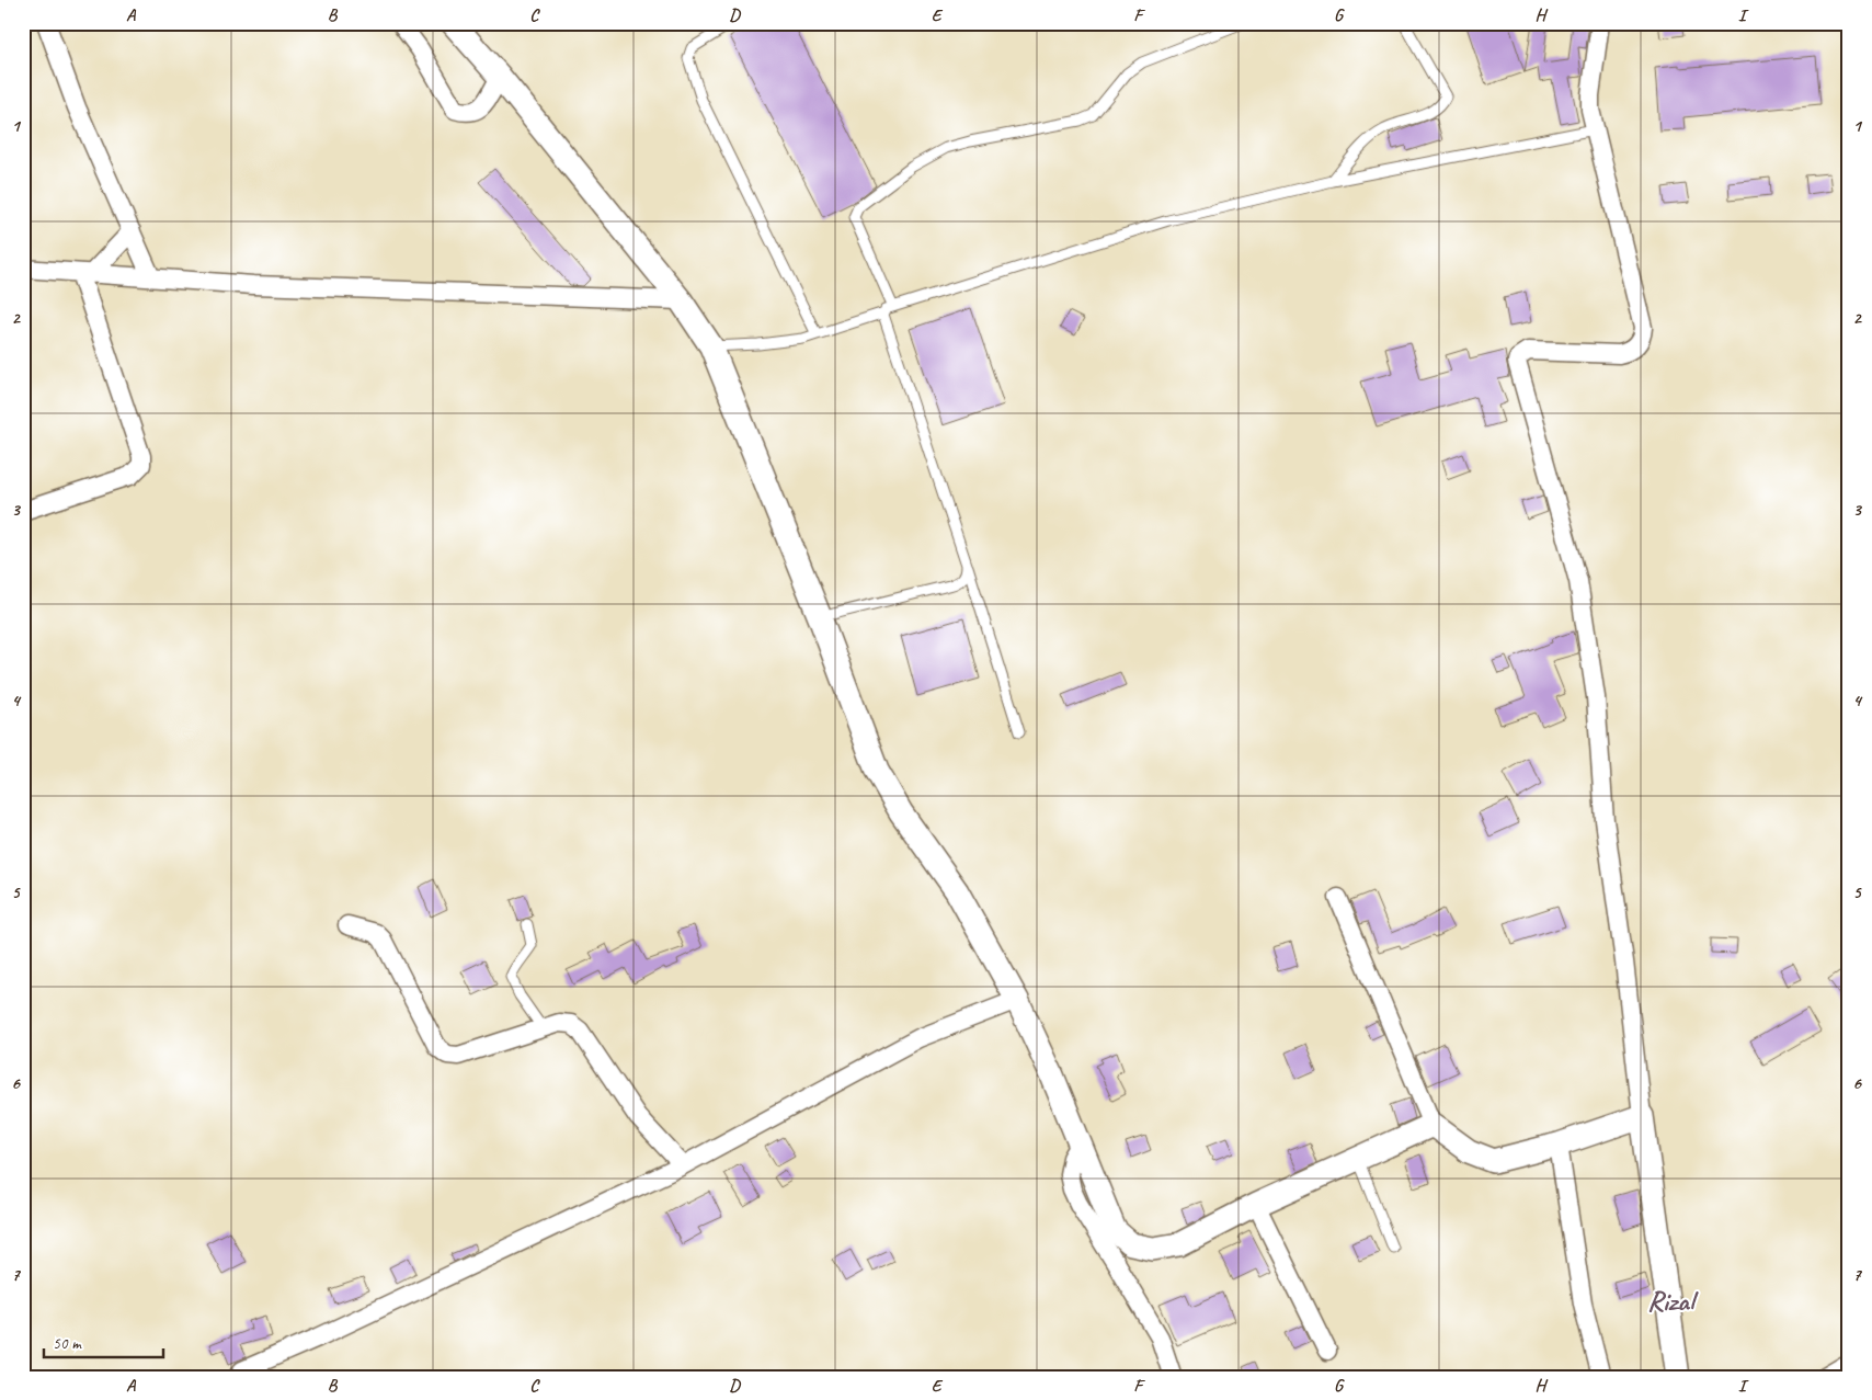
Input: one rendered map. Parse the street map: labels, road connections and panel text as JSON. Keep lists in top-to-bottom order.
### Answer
{
  "districts": ["Rizal"],
  "scale_bar": "50 m",
  "grid": {
    "columns": [
      "A",
      "B",
      "C",
      "D",
      "E",
      "F",
      "G",
      "H",
      "I"
    ],
    "rows": [
      "1",
      "2",
      "3",
      "4",
      "5",
      "6",
      "7"
    ]
  }
}
